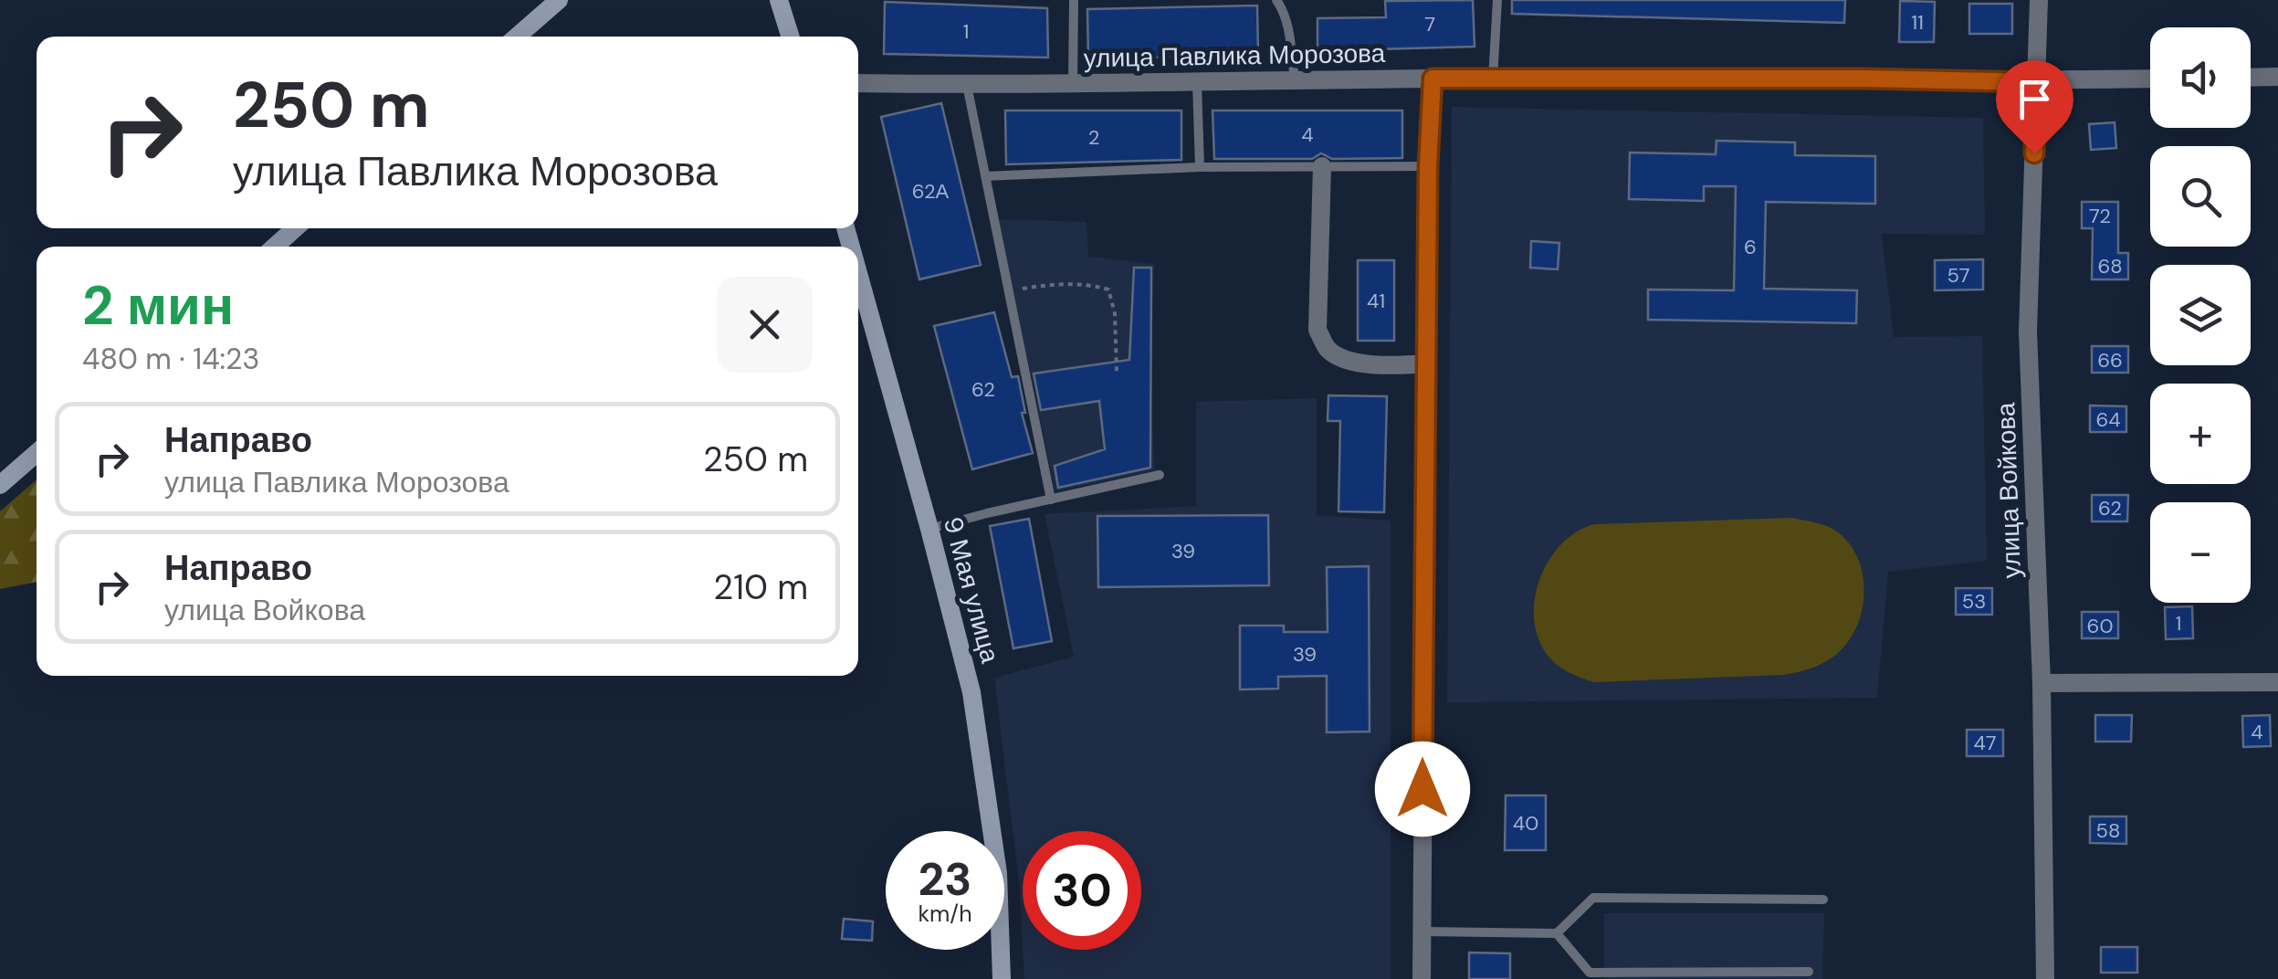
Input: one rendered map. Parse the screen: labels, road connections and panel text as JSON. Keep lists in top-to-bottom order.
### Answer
{
  "streets": {
    "main road": ["9 Мая улица"],
    "street": ["улица Павлика Морозова", "улица Войкова"]
  },
  "crossings": [
    ["улица Павлика Морозова", "улица Войкова"]
  ],
  "house_numbers": [
    "11",
    "7",
    "1",
    "4",
    "2",
    "62А",
    "72",
    "6",
    "68",
    "57",
    "41",
    "66",
    "62",
    "64",
    "62",
    "39",
    "53",
    "1",
    "60",
    "39",
    "4",
    "47",
    "40",
    "58"
  ],
  "page": {
    "map_buttons": ["+", "−"],
    "turn": ["250 m", "улица Павлика Морозова"],
    "heading": ["2 мин", "480 m · 14:23"],
    "list": [
      {
        "name": "Направо",
        "note": "улица Павлика Морозова",
        "value": "250 m"
      },
      {
        "name": "Направо",
        "note": "улица Войкова",
        "value": "210 m"
      }
    ],
    "speed": "23 km/h",
    "limit": "30"
  }
}
